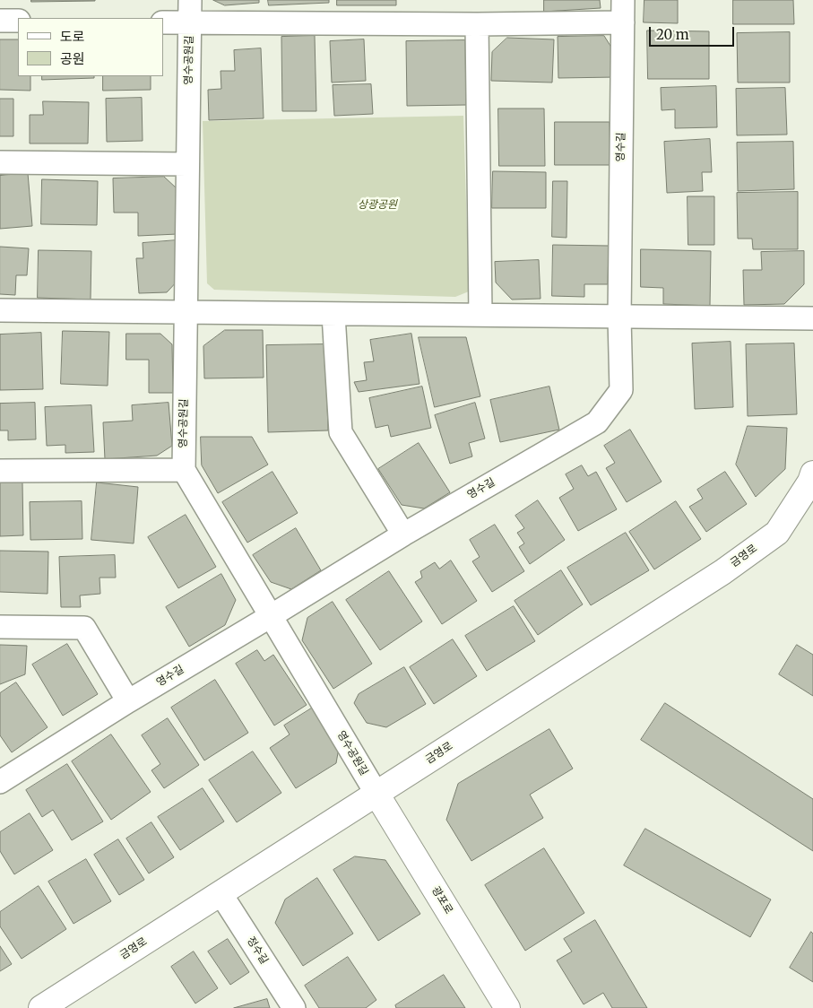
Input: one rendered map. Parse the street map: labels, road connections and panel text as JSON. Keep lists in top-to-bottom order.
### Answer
{
  "streets": {
    "street": [
      "영수공원길",
      "영수길",
      "금영로",
      "광포로",
      "정수길"
    ]
  },
  "crossings": [
    ["영수공원길", "영수길"],
    ["영수공원길", "금영로"],
    ["영수공원길", "광포로"],
    ["금영로", "광포로"],
    ["금영로", "정수길"]
  ],
  "parks": ["상광공원"],
  "legend": ["도로", "공원"],
  "scale_bar": "20 m"
}
